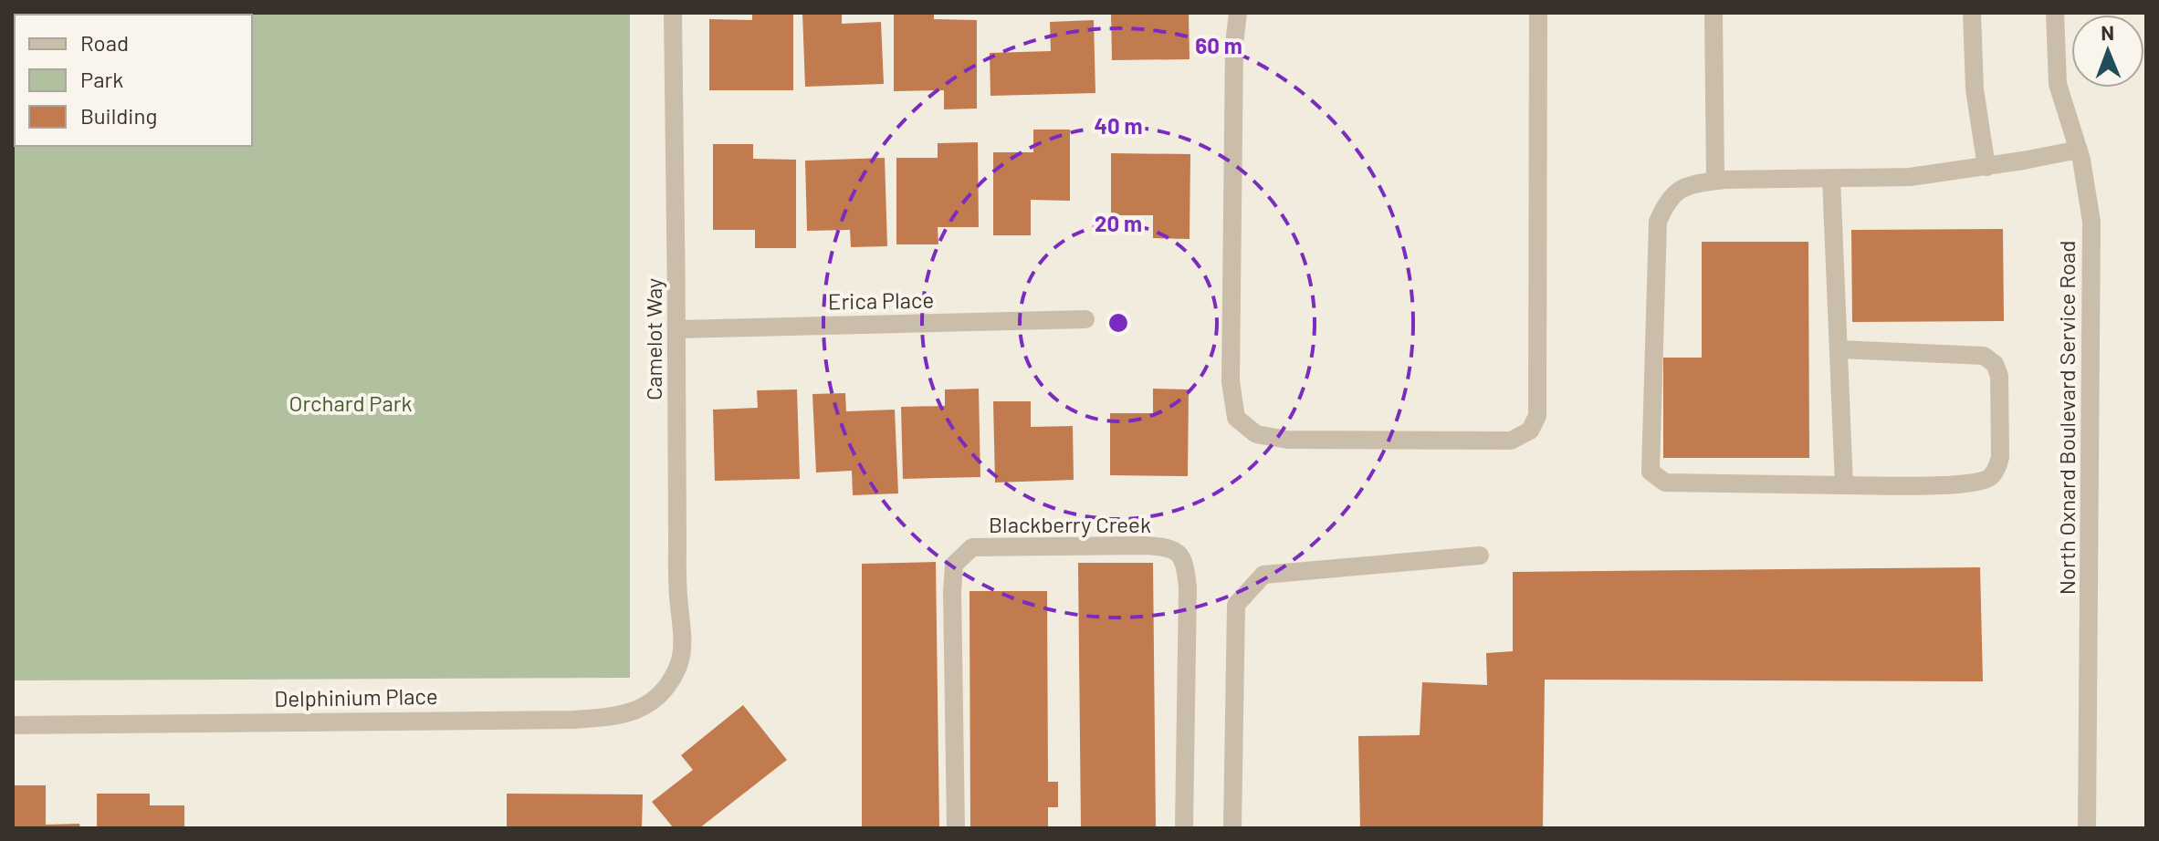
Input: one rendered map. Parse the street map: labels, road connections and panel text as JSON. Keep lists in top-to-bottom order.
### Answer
{
  "streets": {
    "street": [
      "Erica Place",
      "Camelot Way",
      "North Oxnard Boulevard Service Road",
      "Blackberry Creek",
      "Delphinium Place"
    ]
  },
  "crossings": [
    ["Erica Place", "Camelot Way"],
    ["Camelot Way", "Delphinium Place"]
  ],
  "parks": ["Orchard Park"],
  "legend": ["Road", "Park", "Building"],
  "north": "top",
  "rings": ["60 m", "40 m", "20 m"]
}
